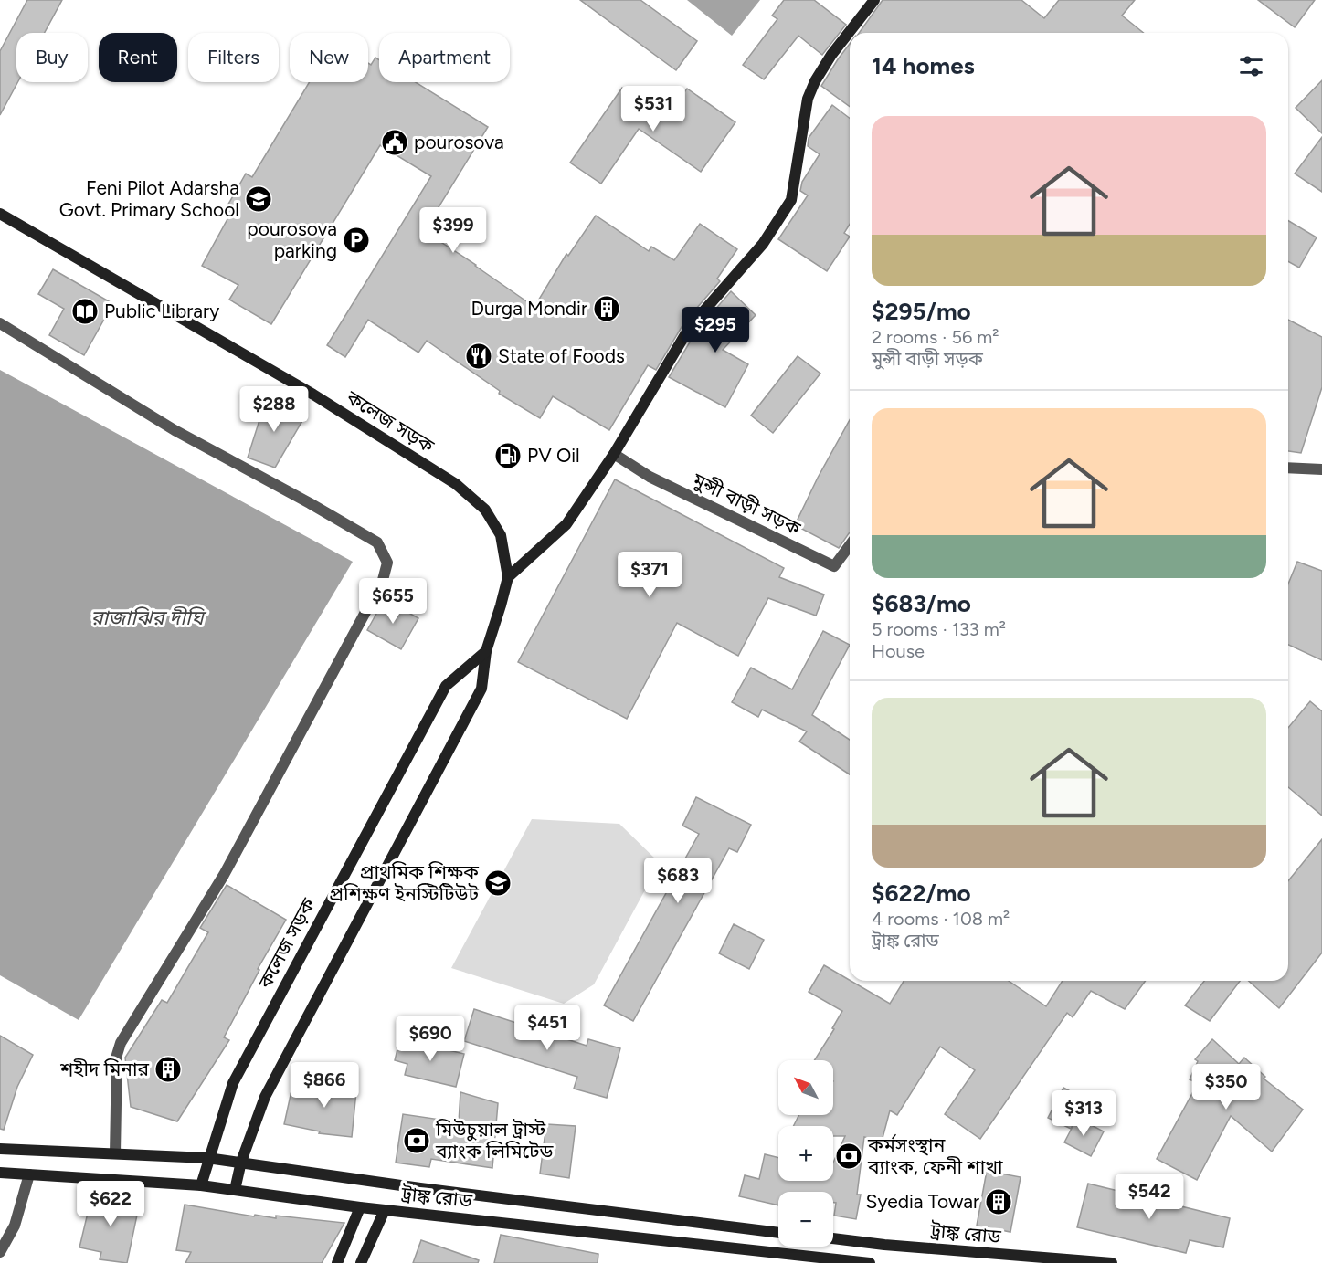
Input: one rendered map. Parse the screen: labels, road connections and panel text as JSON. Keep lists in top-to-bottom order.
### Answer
{
  "streets": {
    "main road": ["কলেজ সড়ক", "ট্রাঙ্ক রোড"],
    "street": ["মুন্সী বাড়ী সড়ক"]
  },
  "crossings": [
    ["কলেজ সড়ক", "ট্রাঙ্ক রোড"]
  ],
  "water": ["রাজাঝির দীঘি"],
  "places": {
    "public building": ["pourosova"],
    "school or university": ["Feni Pilot Adarsha Govt. Primary School", "প্রাথমিক শিক্ষক প্রশিক্ষণ ইনস্টিটিউট"],
    "parking": ["pourosova parking"],
    "building": ["Durga Mondir", "শহীদ মিনার", "Syedia Towar"],
    "library": ["Public Library"],
    "restaurant": ["State of Foods"],
    "fuel station": ["PV Oil"],
    "bank": ["মিউচুয়াল ট্রাস্ট ব্যাংক লিমিটেড", "কর্মসংস্থান ব্যাংক, ফেনী শাখা"]
  },
  "north": "top left",
  "page": {
    "chip": [
      "Buy",
      "Rent",
      "Filters",
      "New",
      "Apartment"
    ],
    "heading": "14 homes",
    "price": [
      "$531",
      "$399",
      "$295",
      "$288",
      "$371",
      "$655",
      "$683",
      "$451",
      "$690",
      "$866",
      "$350",
      "$313",
      "$542",
      "$622"
    ],
    "list": [
      {
        "name": "$295/mo",
        "note": "2 rooms · 56 m² · মুন্সী বাড়ী সড়ক"
      },
      {
        "name": "$683/mo",
        "note": "5 rooms · 133 m² · House"
      },
      {
        "name": "$622/mo",
        "note": "4 rooms · 108 m² · ট্রাঙ্ক রোড"
      }
    ],
    "map_buttons": ["+", "−"]
  }
}
